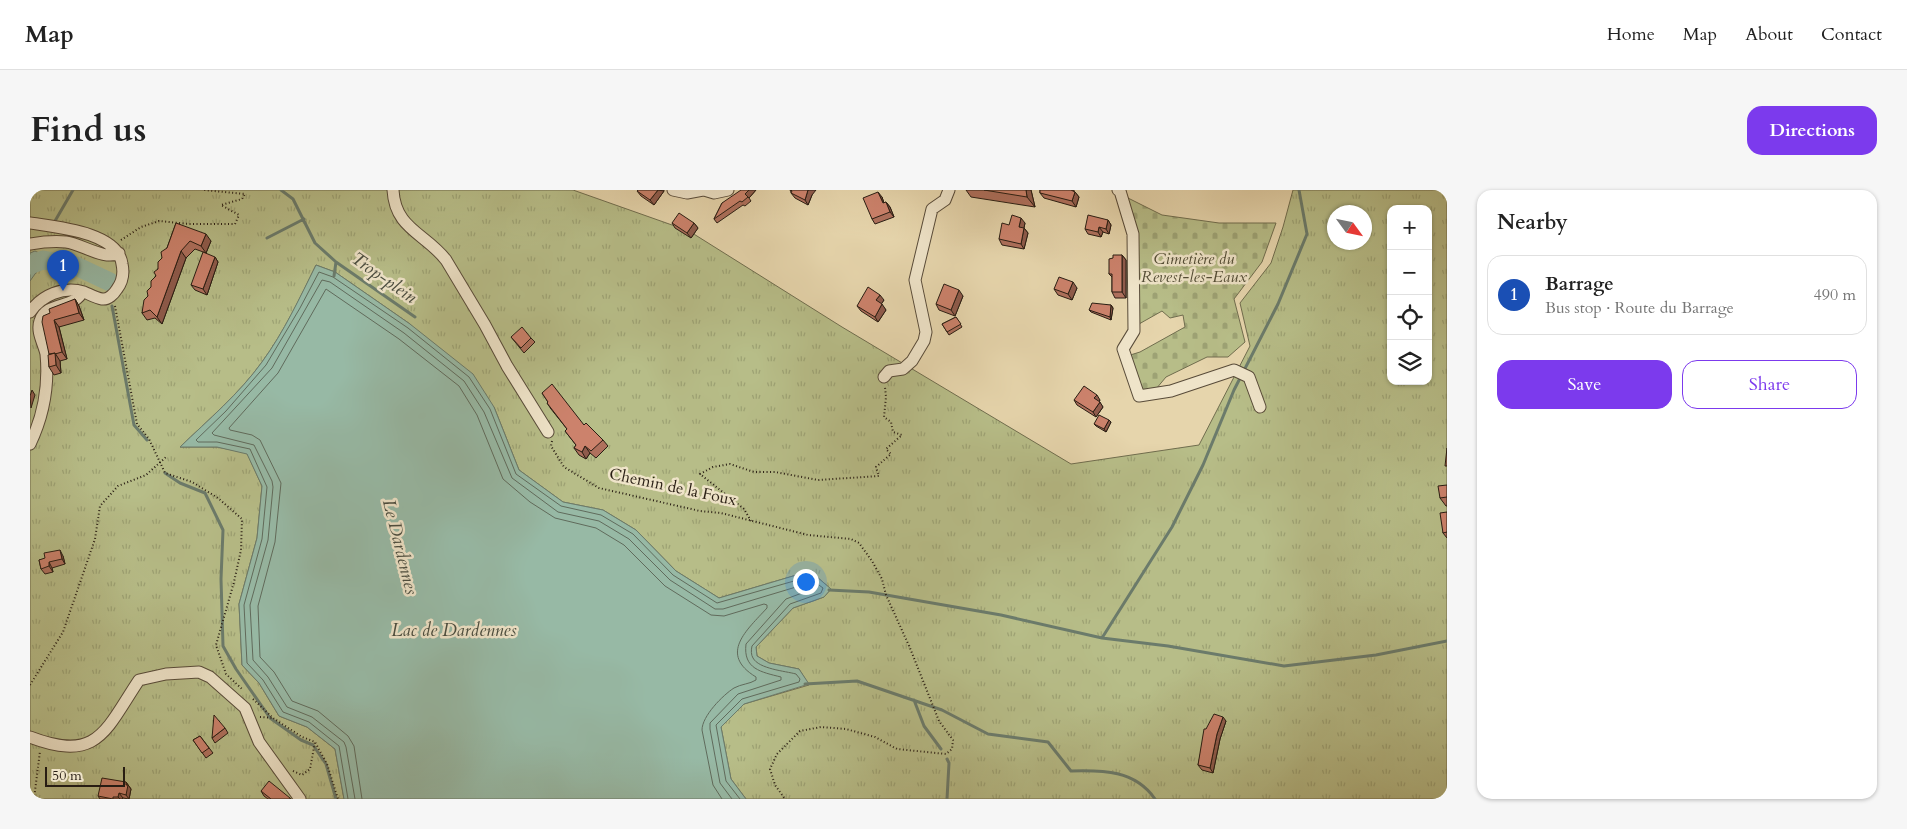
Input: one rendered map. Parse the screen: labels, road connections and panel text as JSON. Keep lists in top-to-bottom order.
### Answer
{
  "streets": {
    "path": ["Chemin de la Foux"]
  },
  "water": ["Trop-plein", "Le Dardennes", "Lac de Dardennes"],
  "parks": ["Cimetière du Revest-les-Eaux"],
  "scale_bar": "50 m",
  "north": "bottom right",
  "page": {
    "header": "Map",
    "nav": [
      "Home",
      "Map",
      "About",
      "Contact"
    ],
    "title": "Find us",
    "buttons": [
      "Directions",
      ["Save", "Share"]
    ],
    "heading": "Nearby",
    "map_buttons": ["+", "−"],
    "pins": "1",
    "list": [
      {
        "mark": "1",
        "name": "Barrage",
        "note": "Bus stop · Route du Barrage",
        "value": "490 m"
      }
    ],
    "scale": "50 m"
  }
}
